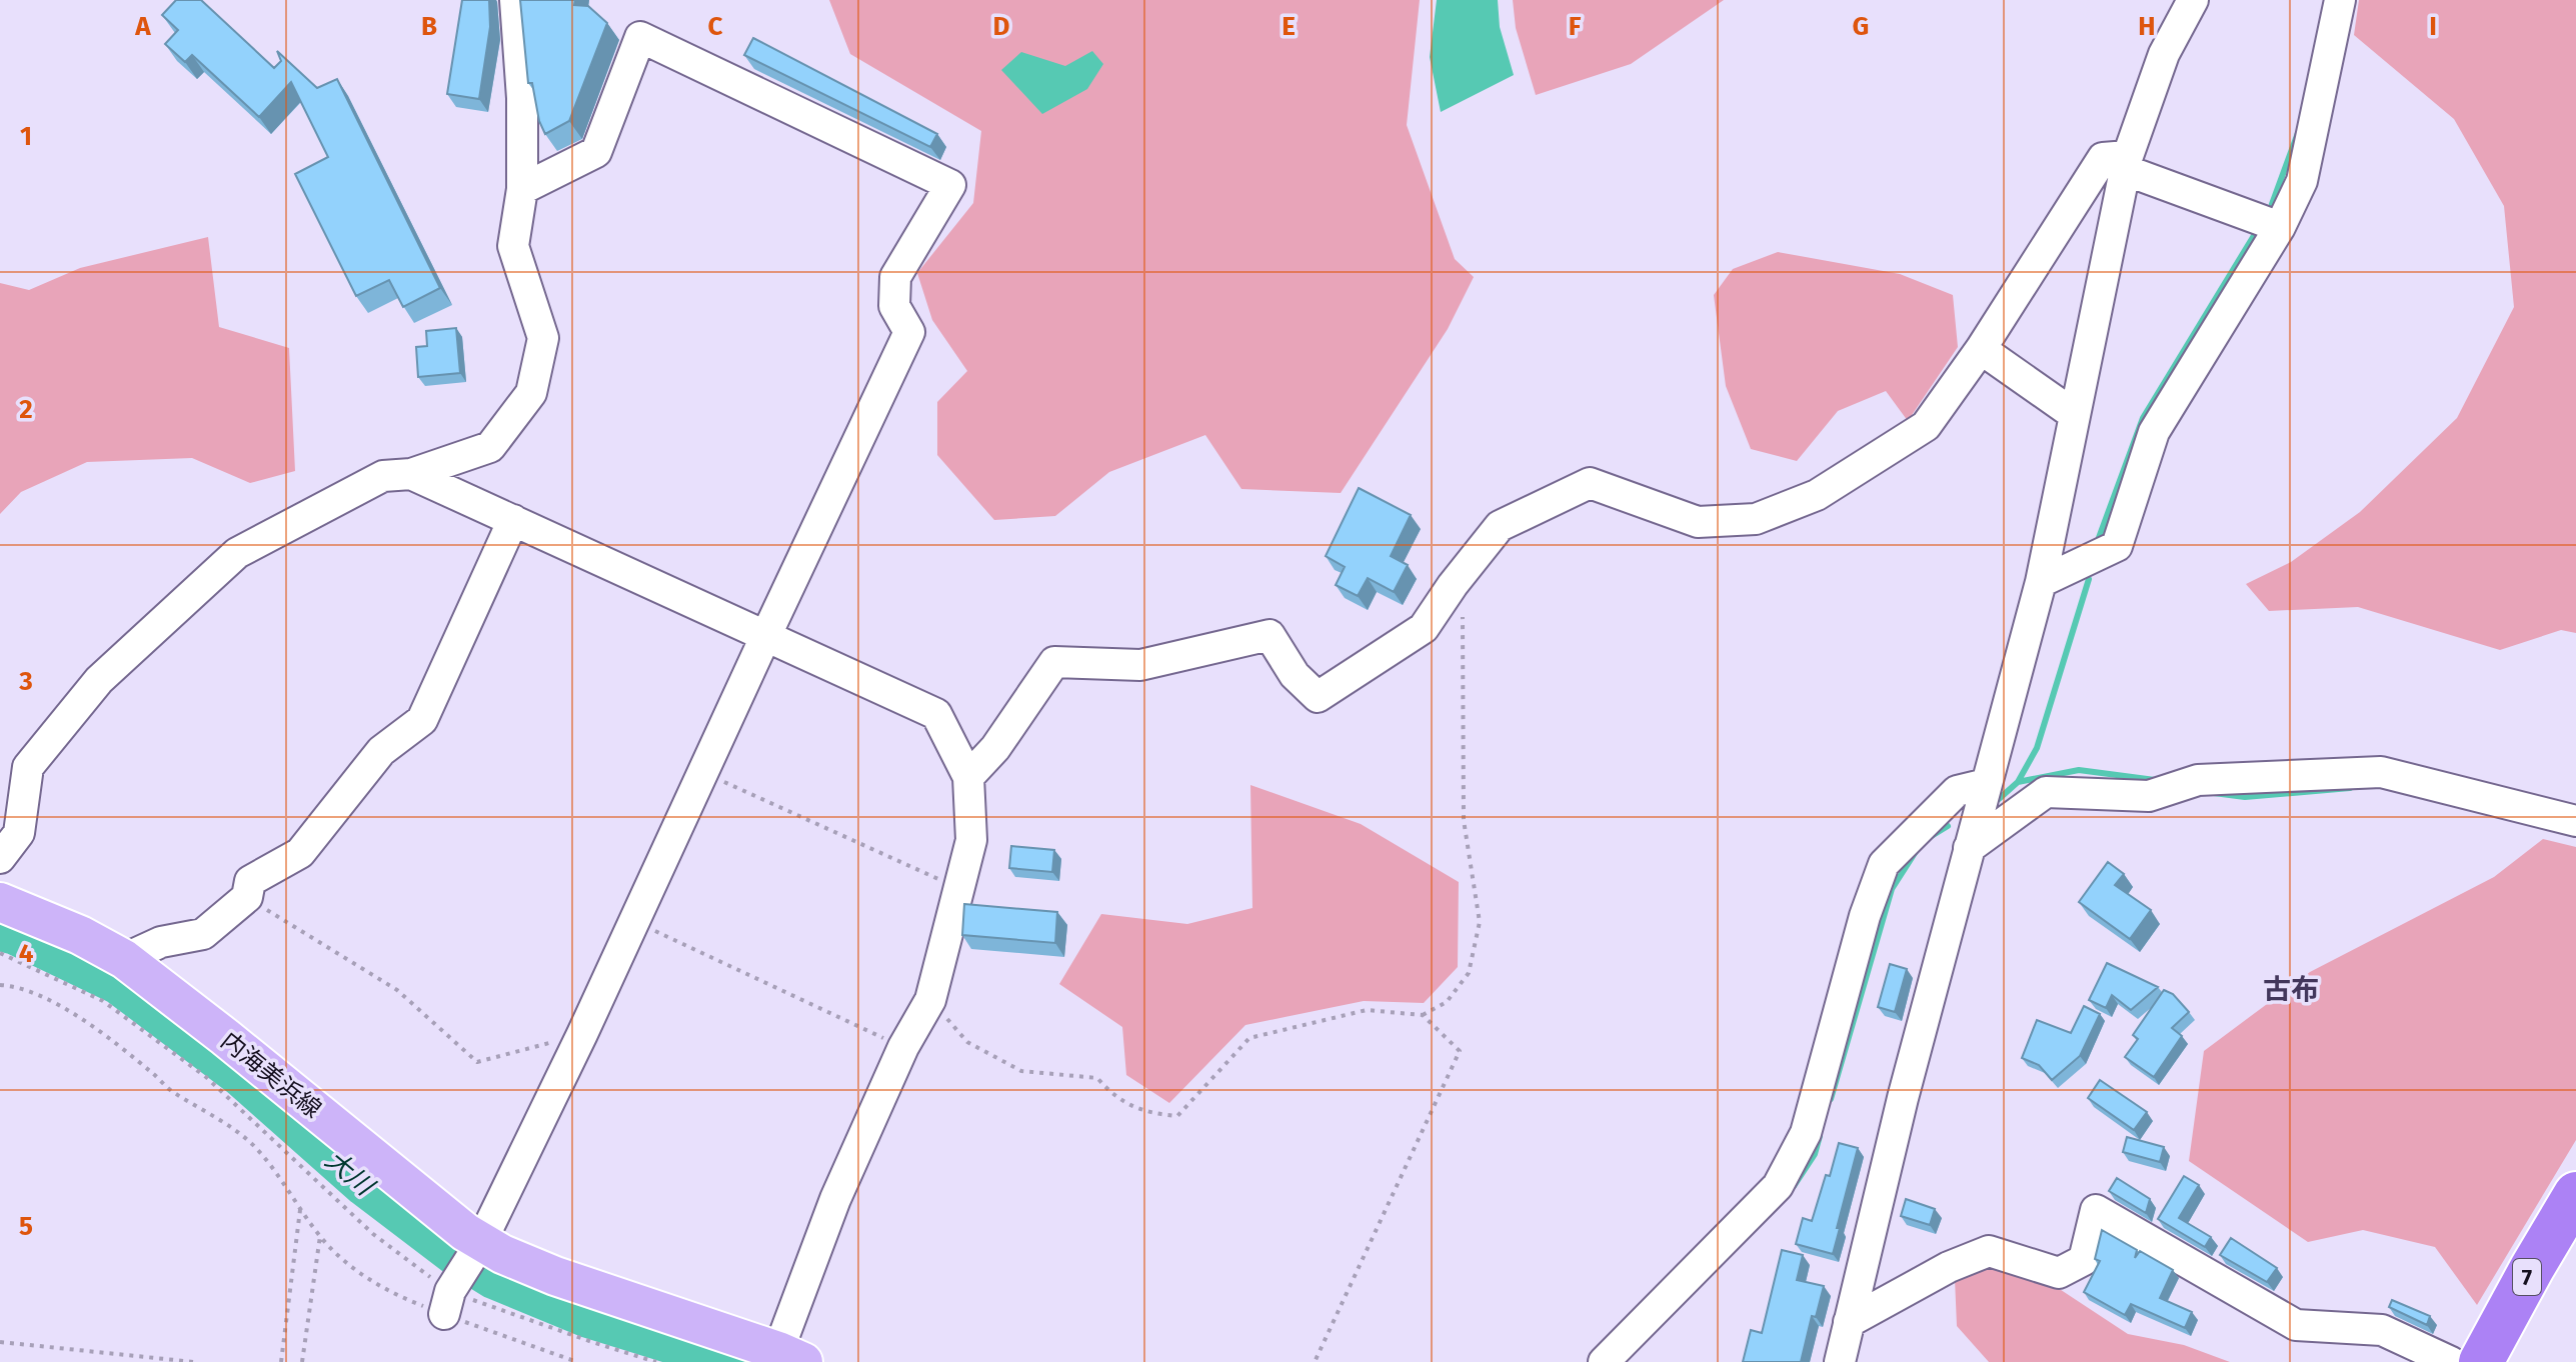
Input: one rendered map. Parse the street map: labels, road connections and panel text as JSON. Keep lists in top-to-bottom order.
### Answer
{
  "streets": {
    "highway": ["7"],
    "main road": ["内海美浜線"]
  },
  "districts": ["古布"],
  "water": ["大川"],
  "grid": {
    "columns": [
      "A",
      "B",
      "C",
      "D",
      "E",
      "F",
      "G",
      "H",
      "I"
    ],
    "rows": [
      "1",
      "2",
      "3",
      "4",
      "5"
    ]
  }
}
